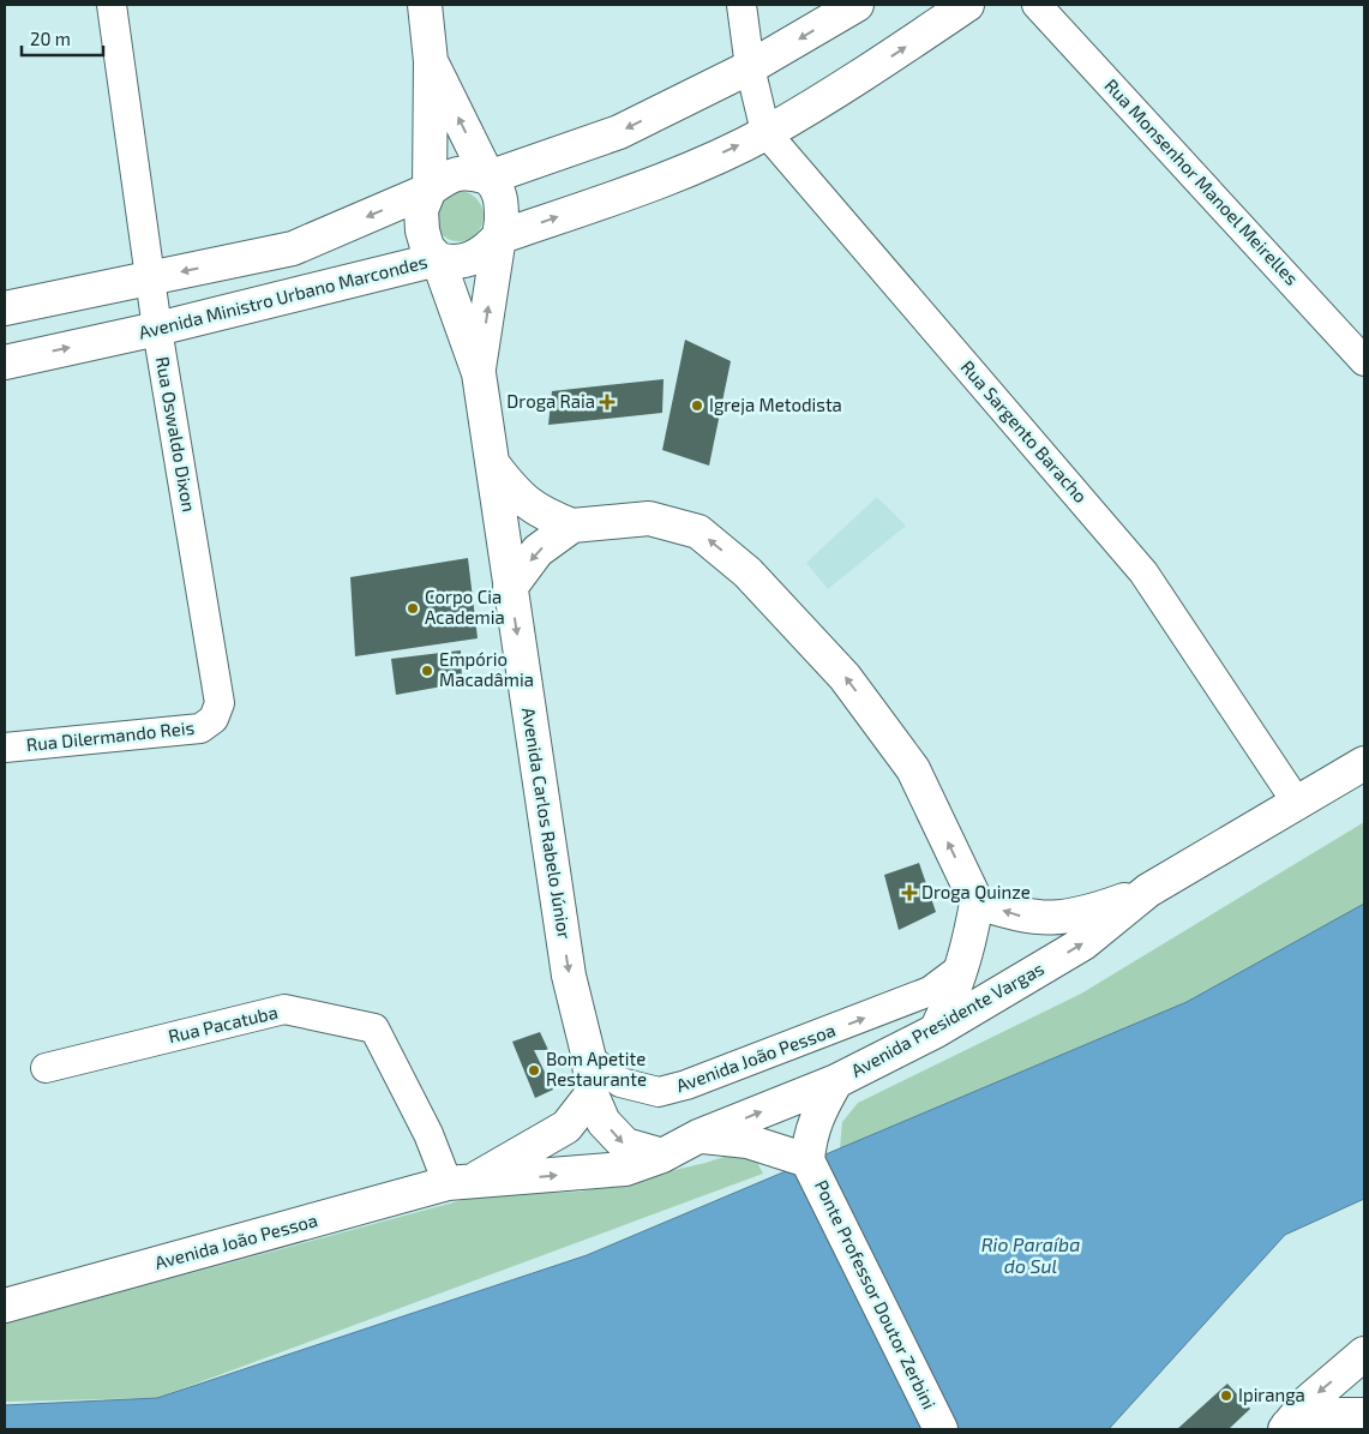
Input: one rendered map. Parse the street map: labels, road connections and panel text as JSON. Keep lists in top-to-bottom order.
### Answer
{
  "streets": {
    "street": [
      "Rua Monsenhor Manoel Meirelles",
      "Avenida Ministro Urbano Marcondes",
      "Rua Sargento Baracho",
      "Rua Oswaldo Dixon",
      "Rua Dilermando Reis",
      "Avenida Carlos Rabelo Júnior",
      "Avenida Presidente Vargas",
      "Rua Pacatuba",
      "Avenida João Pessoa",
      "Ponte Professor Doutor Zerbini"
    ]
  },
  "crossings": [
    ["Avenida Ministro Urbano Marcondes", "Rua Sargento Baracho"],
    ["Avenida Ministro Urbano Marcondes", "Rua Oswaldo Dixon"],
    ["Avenida Ministro Urbano Marcondes", "Avenida Carlos Rabelo Júnior"],
    ["Rua Sargento Baracho", "Avenida Presidente Vargas"],
    ["Rua Oswaldo Dixon", "Rua Dilermando Reis"],
    ["Avenida Carlos Rabelo Júnior", "Avenida João Pessoa"],
    ["Avenida Presidente Vargas", "Avenida João Pessoa"],
    ["Rua Pacatuba", "Avenida João Pessoa"]
  ],
  "water": ["Rio Paraíba do Sul"],
  "places": {
    "health": ["Droga Raia", "Droga Quinze"],
    "other": [
      "Igreja Metodista",
      "Corpo Cia Academia",
      "Empório Macadâmia",
      "Bom Apetite Restaurante",
      "Ipiranga"
    ]
  },
  "scale_bar": "20 m"
}
